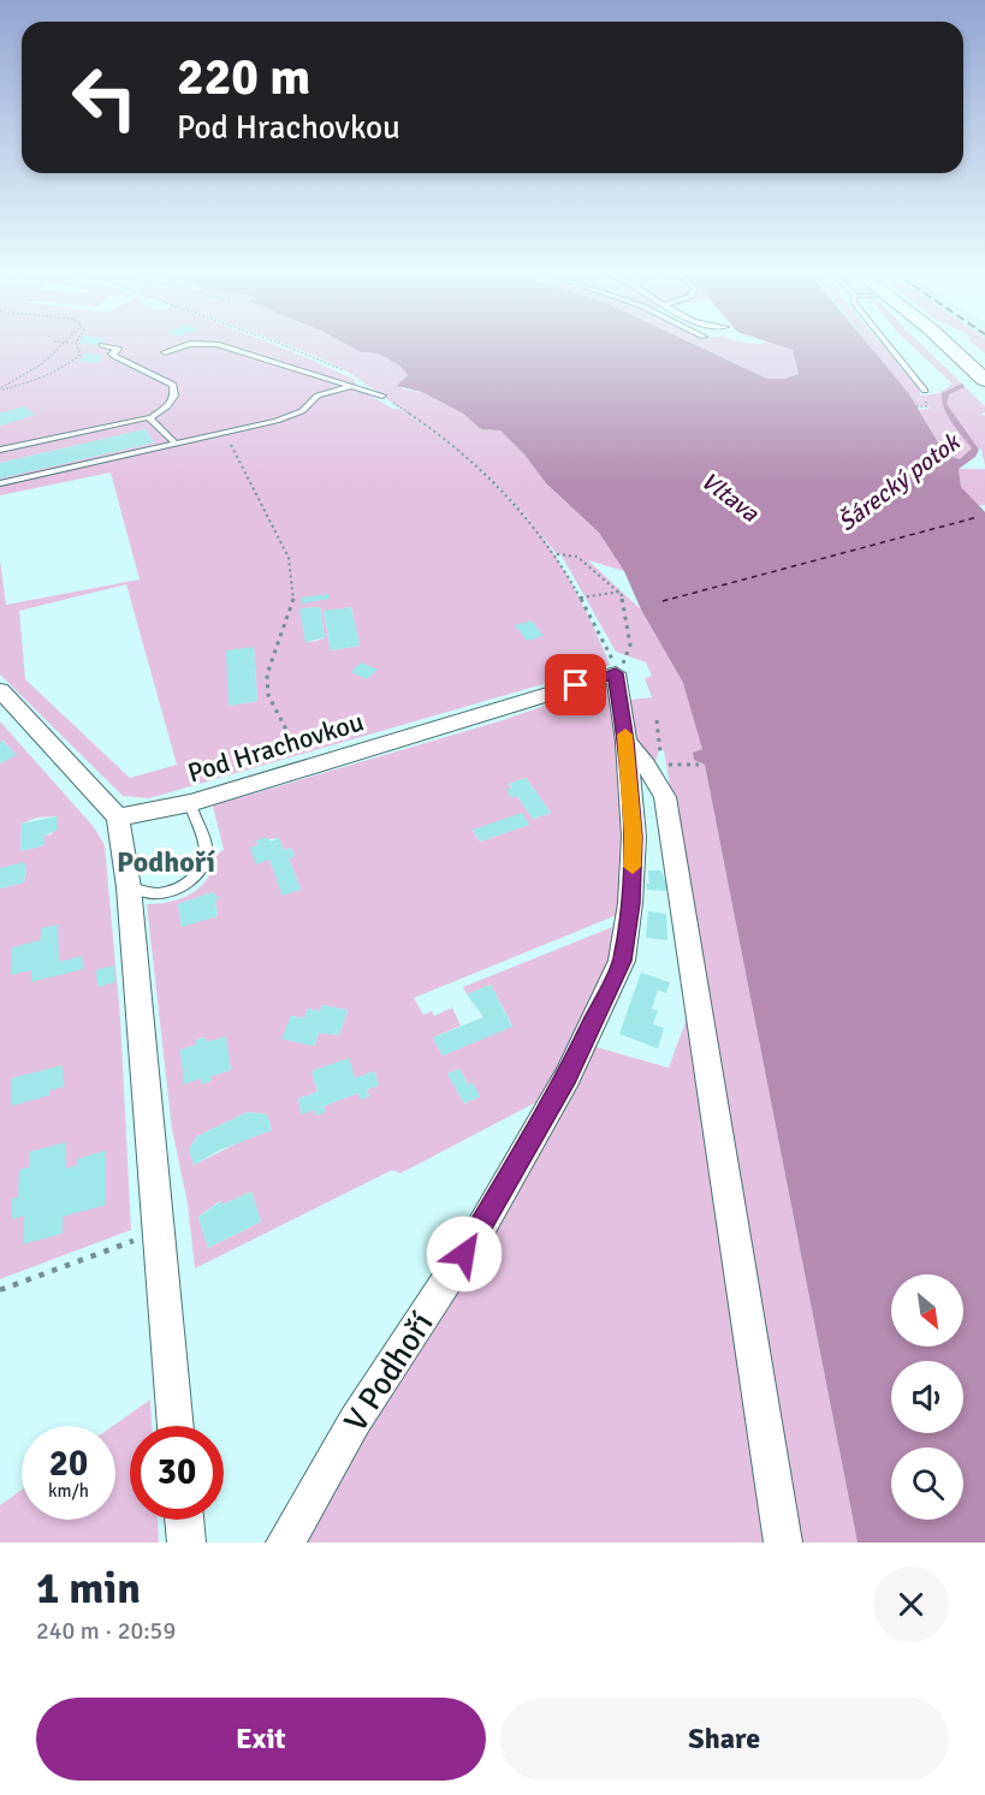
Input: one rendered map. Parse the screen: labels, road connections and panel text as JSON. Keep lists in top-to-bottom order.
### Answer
{
  "streets": {
    "street": ["Pod Hrachovkou", "V Podhoří"]
  },
  "crossings": [
    ["Pod Hrachovkou", "V Podhoří"]
  ],
  "districts": ["Podhoří"],
  "water": ["Šárecký potok", "Vltava"],
  "north": "bottom right",
  "page": {
    "turn": ["220 m", "Pod Hrachovkou"],
    "speed": "20 km/h",
    "limit": "30",
    "heading": ["1 min", "240 m · 20:59"],
    "buttons": ["Exit", "Share"]
  }
}
